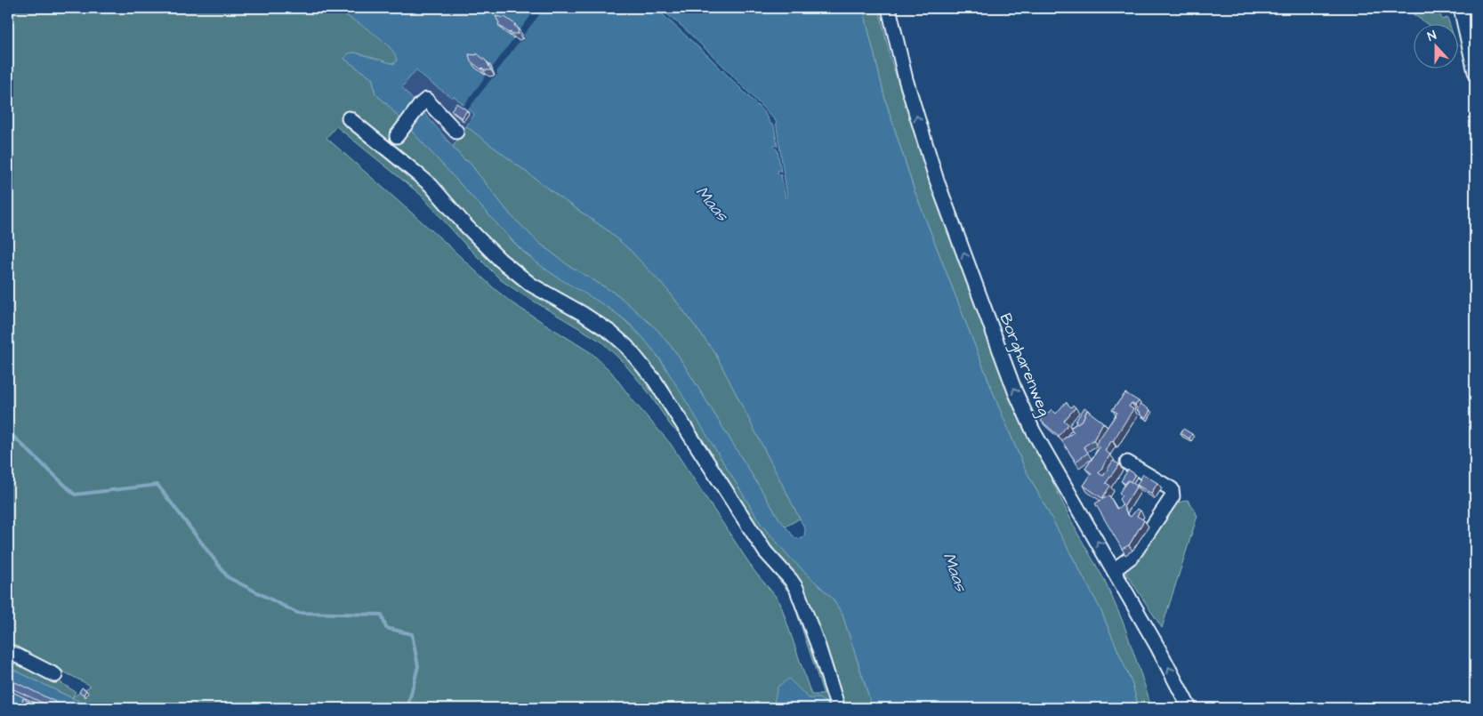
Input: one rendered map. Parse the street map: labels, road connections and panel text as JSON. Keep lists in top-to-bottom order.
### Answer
{
  "streets": {
    "street": ["Borgharenweg"]
  },
  "one_way": ["Borgharenweg"],
  "water": ["Maas"],
  "north": "top"
}
